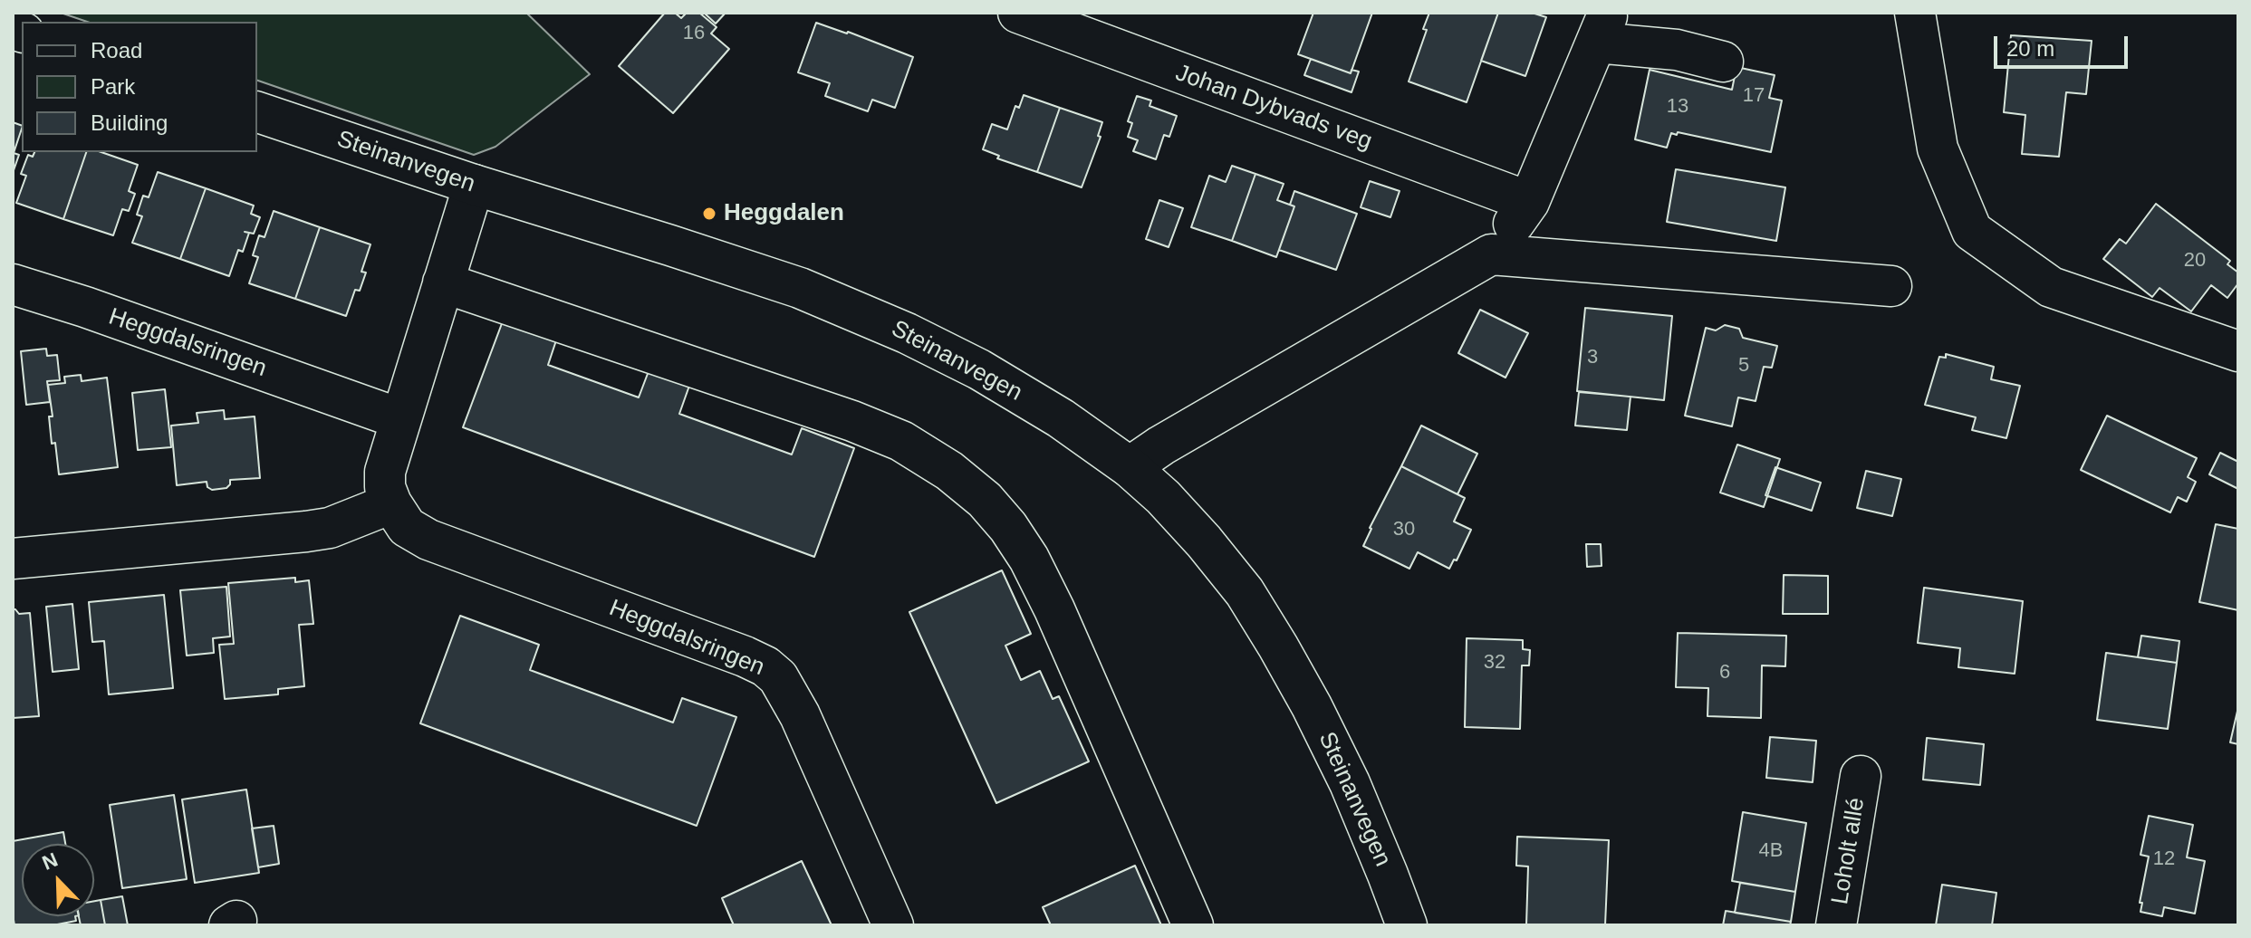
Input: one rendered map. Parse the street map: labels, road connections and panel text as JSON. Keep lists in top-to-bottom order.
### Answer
{
  "streets": {
    "street": [
      "Johan Dybvads veg",
      "Steinanvegen",
      "Heggdalsringen",
      "Loholt allé"
    ]
  },
  "places": ["Heggdalen"],
  "house_numbers": [
    "16",
    "17",
    "13",
    "20",
    "3",
    "5",
    "30",
    "32",
    "6",
    "4B",
    "12"
  ],
  "legend": ["Road", "Park", "Building"],
  "scale_bar": "20 m",
  "north": "top left"
}
